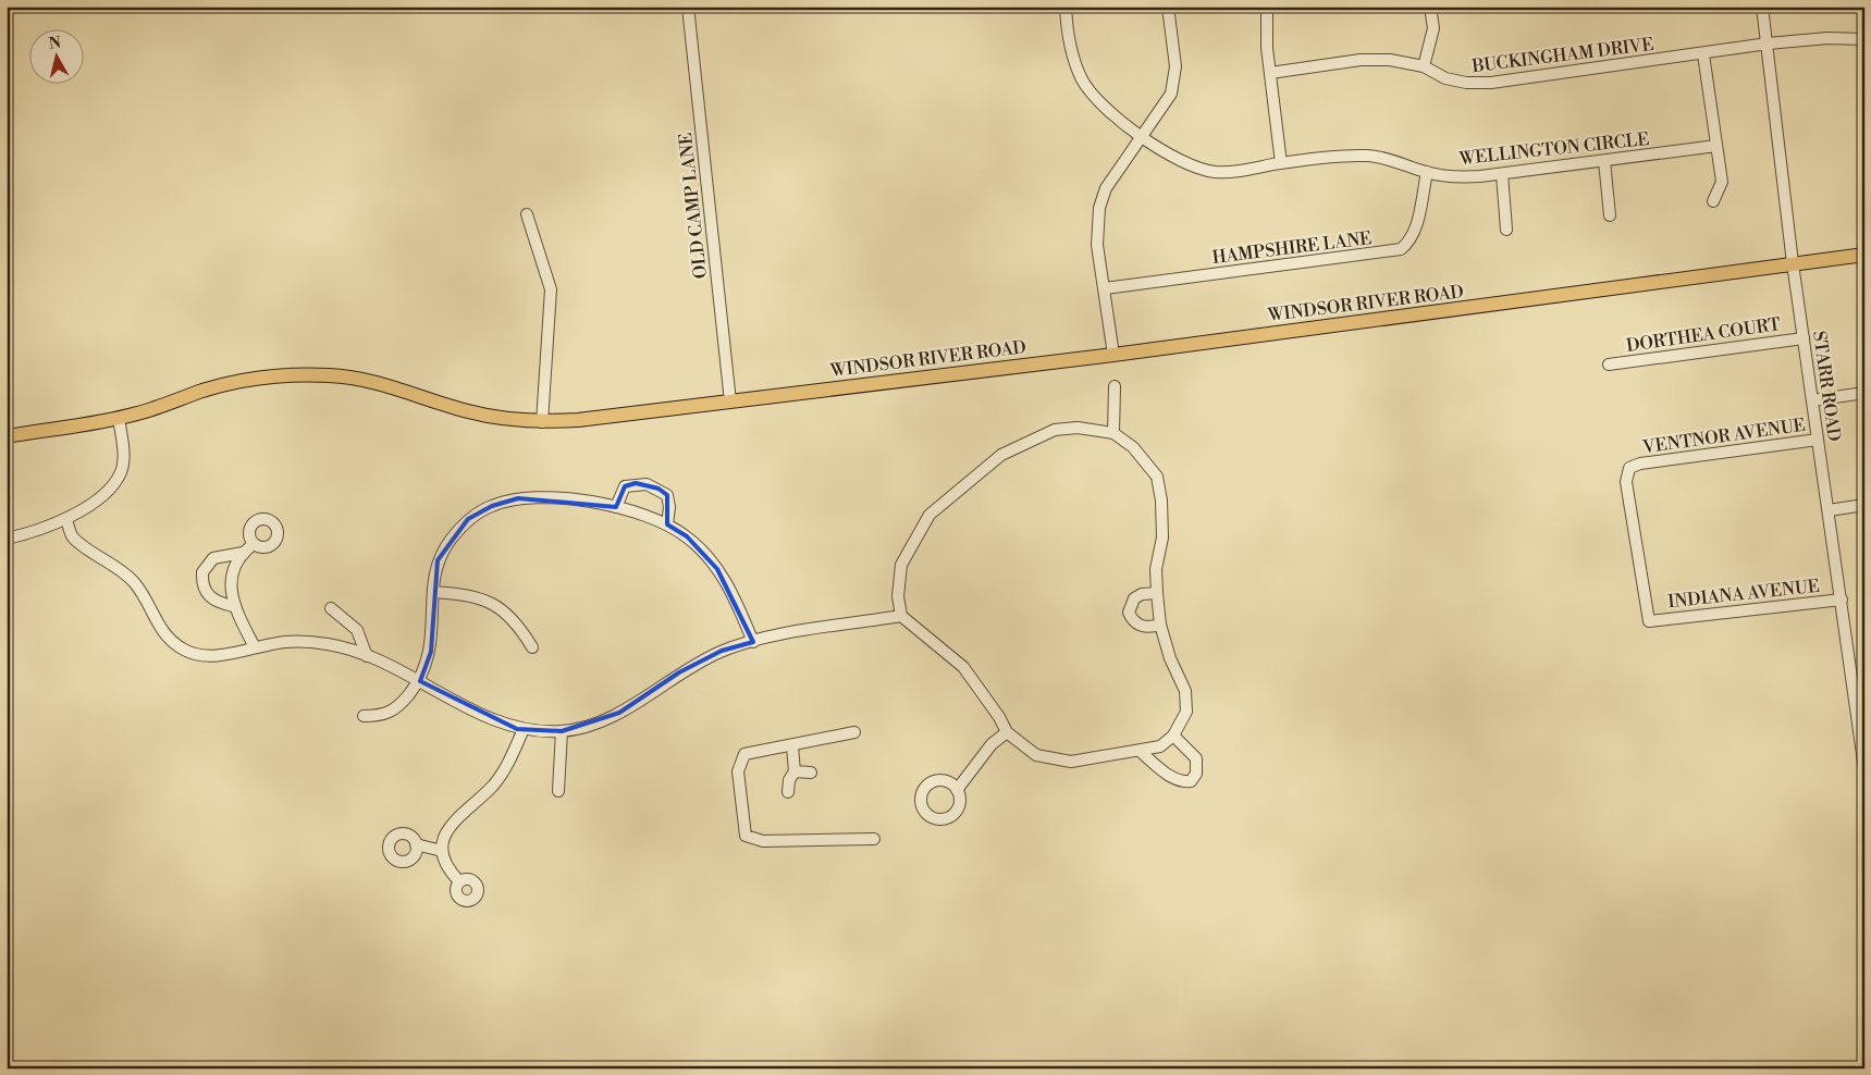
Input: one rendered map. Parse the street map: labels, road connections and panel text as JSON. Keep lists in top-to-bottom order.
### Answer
{
  "streets": {
    "main road": ["WINDSOR RIVER ROAD"],
    "street": [
      "BUCKINGHAM DRIVE",
      "WELLINGTON CIRCLE",
      "OLD CAMP LANE",
      "HAMPSHIRE LANE",
      "DORTHEA COURT",
      "STARR ROAD",
      "VENTNOR AVENUE",
      "INDIANA AVENUE"
    ]
  },
  "crossings": [
    ["BUCKINGHAM DRIVE", "STARR ROAD"],
    ["WELLINGTON CIRCLE", "HAMPSHIRE LANE"],
    ["OLD CAMP LANE", "WINDSOR RIVER ROAD"],
    ["WINDSOR RIVER ROAD", "STARR ROAD"],
    ["DORTHEA COURT", "STARR ROAD"],
    ["STARR ROAD", "VENTNOR AVENUE"],
    ["STARR ROAD", "INDIANA AVENUE"],
    ["VENTNOR AVENUE", "INDIANA AVENUE"]
  ],
  "north": "top"
}
